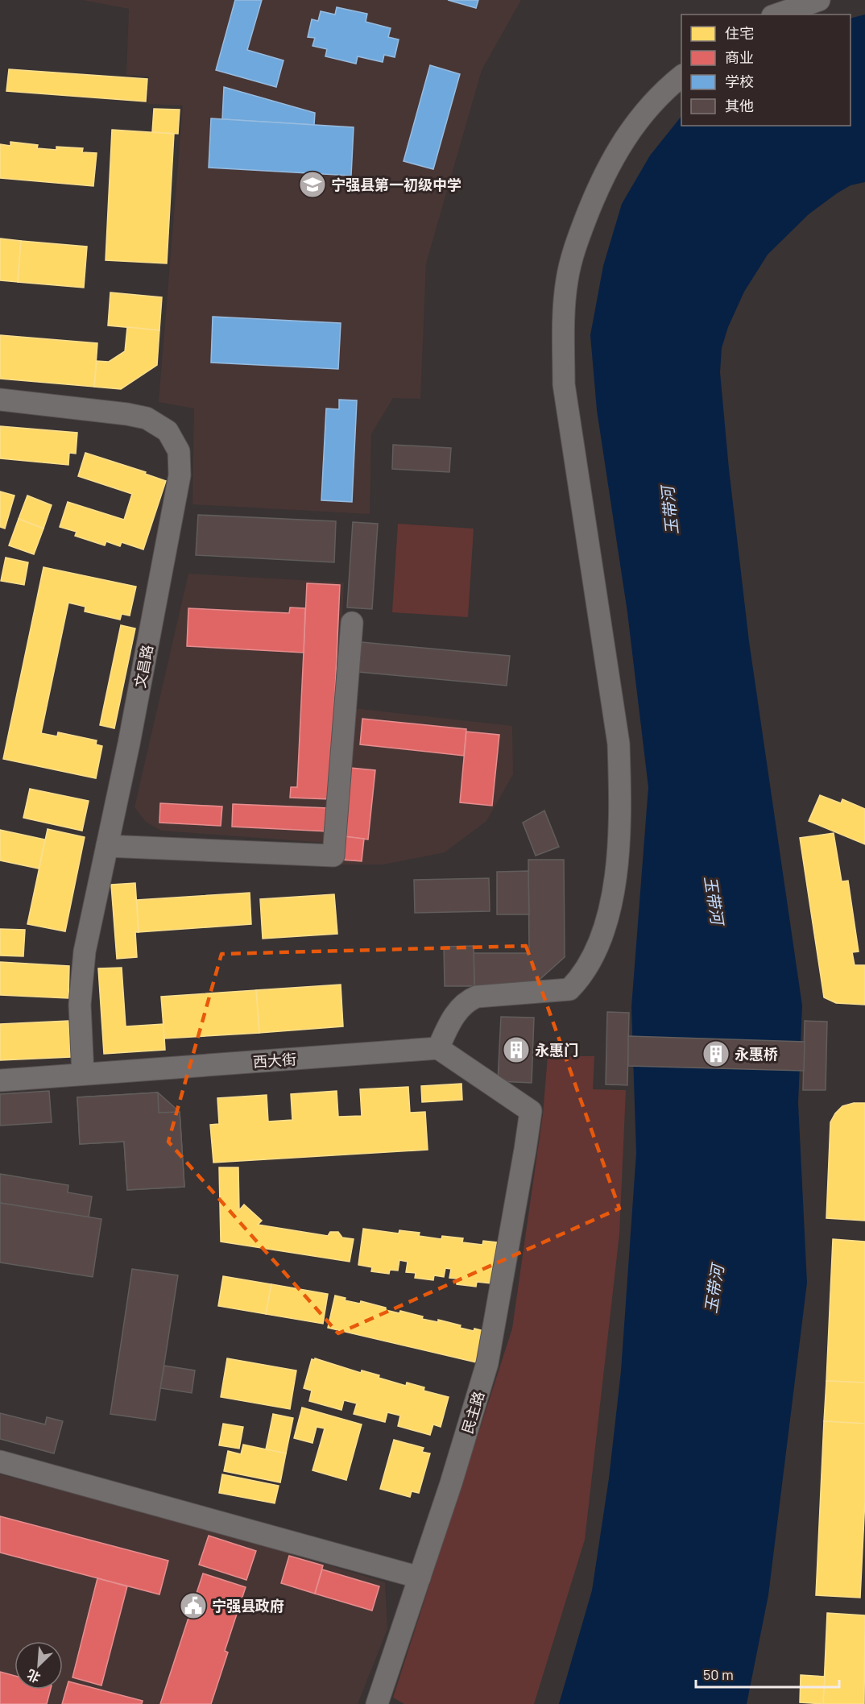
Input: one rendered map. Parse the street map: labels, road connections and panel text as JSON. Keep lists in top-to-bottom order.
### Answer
{
  "streets": {
    "street": ["文昌路", "西大街", "民主路"]
  },
  "crossings": [
    ["文昌路", "西大街"],
    ["西大街", "民主路"]
  ],
  "water": ["玉带河"],
  "places": {
    "school or university": ["宁强县第一初级中学"],
    "building": ["永惠门", "永惠桥"],
    "public building": ["宁强县政府"]
  },
  "legend": [
    "住宅",
    "商业",
    "学校",
    "其他"
  ],
  "scale_bar": "50 m",
  "north": "bottom left"
}
